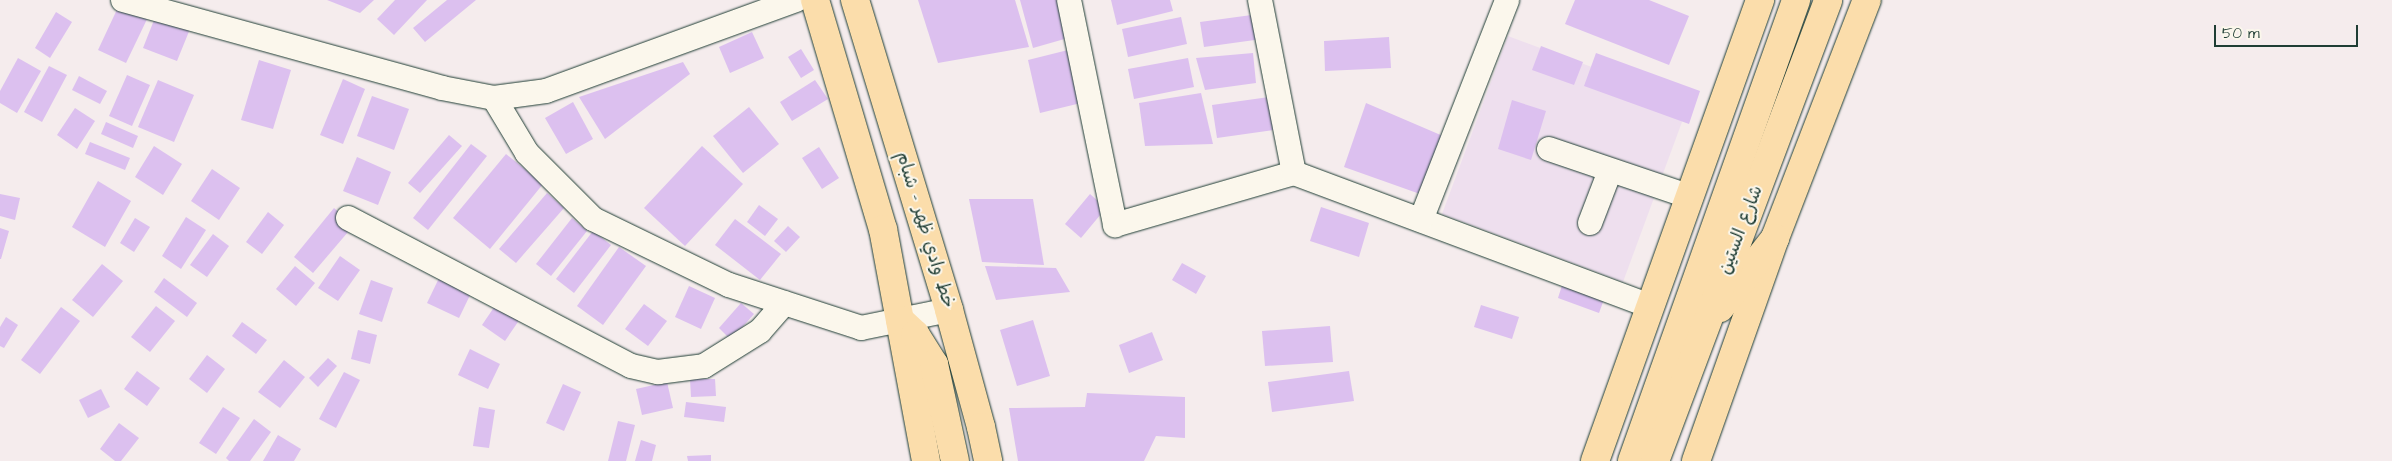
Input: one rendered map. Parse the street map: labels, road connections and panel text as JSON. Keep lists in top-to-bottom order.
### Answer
{
  "streets": {
    "main road": ["خط وادي ظهر - شبام", "شارع الستين"]
  },
  "scale_bar": "50 m"
}
